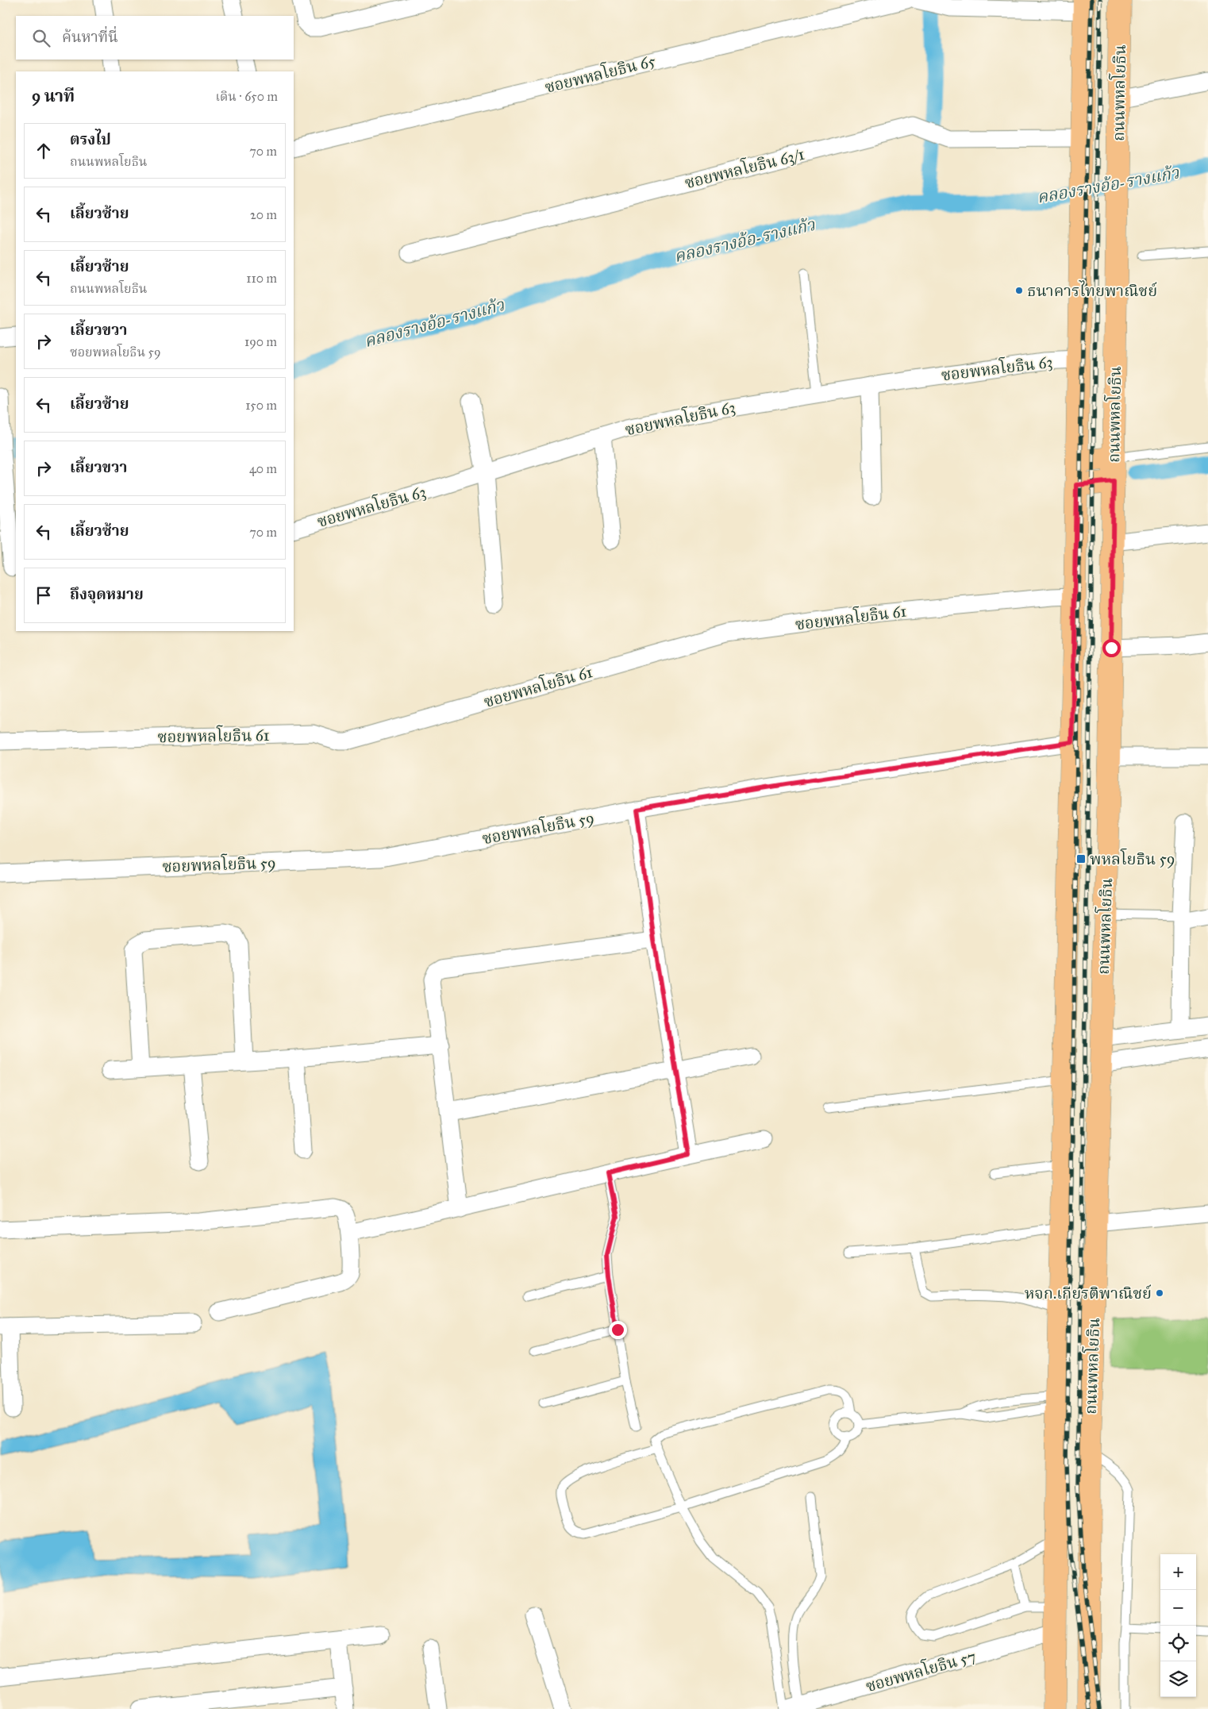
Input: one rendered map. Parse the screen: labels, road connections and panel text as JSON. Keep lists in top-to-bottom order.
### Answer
{
  "streets": {
    "main road": ["ถนนพหลโยธิน"],
    "street": [
      "ซอยพหลโยธิน 65",
      "ซอยพหลโยธิน 63/1",
      "ซอยพหลโยธิน 63",
      "ซอยพหลโยธิน 61",
      "ซอยพหลโยธิน 59",
      "ซอยพหลโยธิน 57"
    ]
  },
  "crossings": [
    ["ถนนพหลโยธิน", "ซอยพหลโยธิน 63/1"],
    ["ถนนพหลโยธิน", "ซอยพหลโยธิน 63"],
    ["ถนนพหลโยธิน", "ซอยพหลโยธิน 61"],
    ["ถนนพหลโยธิน", "ซอยพหลโยธิน 59"],
    ["ถนนพหลโยธิน", "ซอยพหลโยธิน 57"]
  ],
  "water": ["คลองรางอ้อ-รางแก้ว"],
  "places": {
    "other": ["ธนาคารไทยพาณิชย์", "หจก.เกียรติพาณิชย์"],
    "transit": ["พหลโยธิน 59"]
  },
  "page": {
    "search": "ค้นหาที่นี่",
    "heading": ["9 นาที", "เดิน · 650 m"],
    "list": [
      ["ตรงไป", "ถนนพหลโยธิน", "70 m"],
      ["เลี้ยวซ้าย", "20 m"],
      ["เลี้ยวซ้าย", "ถนนพหลโยธิน", "110 m"],
      ["เลี้ยวขวา", "ซอยพหลโยธิน 59", "190 m"],
      ["เลี้ยวซ้าย", "150 m"],
      ["เลี้ยวขวา", "40 m"],
      ["เลี้ยวซ้าย", "70 m"],
      "ถึงจุดหมาย"
    ],
    "map_buttons": ["+", "−"]
  }
}
